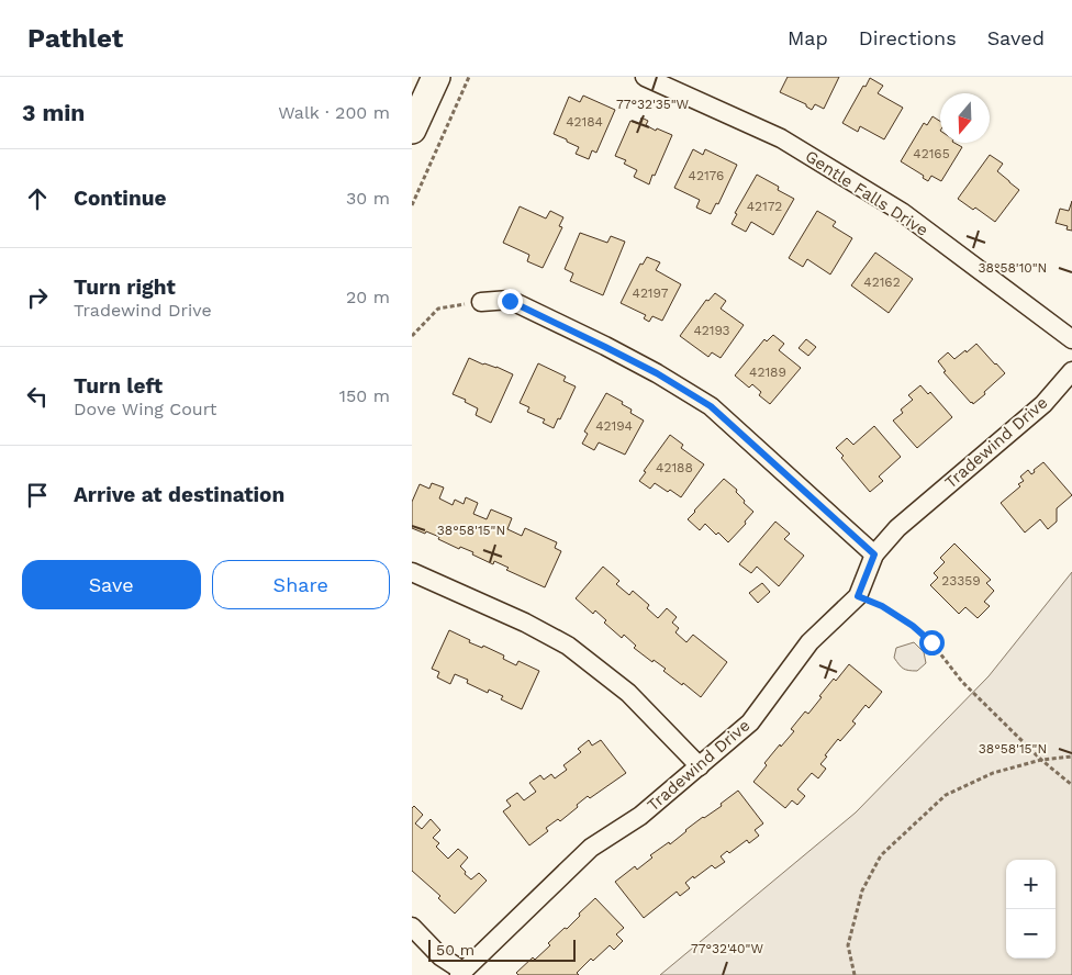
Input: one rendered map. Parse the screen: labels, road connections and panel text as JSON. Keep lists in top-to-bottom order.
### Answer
{
  "streets": {
    "street": ["Gentle Falls Drive", "Tradewind Drive"]
  },
  "house_numbers": [
    "42184",
    "42165",
    "42176",
    "42172",
    "42162",
    "42197",
    "42193",
    "42189",
    "42194",
    "42188",
    "23359"
  ],
  "scale_bar": "50 m",
  "north": "bottom",
  "page": {
    "header": "Pathlet",
    "nav": ["Map", "Directions", "Saved"],
    "heading": ["3 min", "Walk · 200 m"],
    "list": [
      ["Continue", "30 m"],
      ["Turn right", "Tradewind Drive", "20 m"],
      ["Turn left", "Dove Wing Court", "150 m"],
      "Arrive at destination"
    ],
    "buttons": ["Save", "Share"],
    "map_buttons": ["+", "−"],
    "scale": "50 m"
  },
  "coordinates": [
    "77°32'35\"W",
    "38°58'10\"N",
    "38°58'15\"N",
    "77°32'40\"W"
  ]
}
